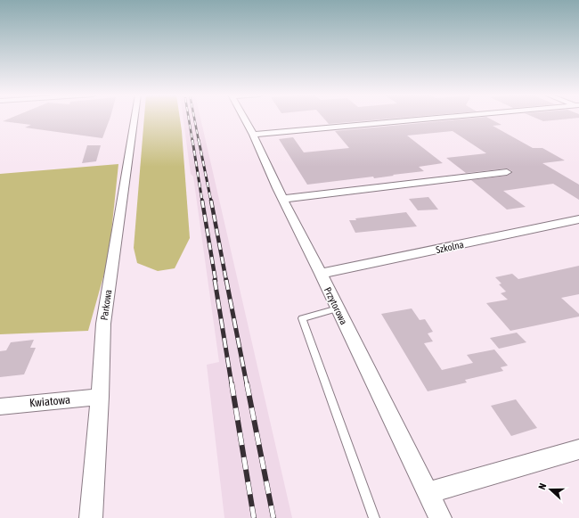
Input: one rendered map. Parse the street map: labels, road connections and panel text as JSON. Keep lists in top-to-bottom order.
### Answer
{
  "streets": {
    "street": [
      "Szkolna",
      "Parkowa",
      "Przytorowa",
      "Kwiatowa"
    ]
  },
  "crossings": [
    ["Szkolna", "Przytorowa"],
    ["Parkowa", "Kwiatowa"]
  ],
  "north": "left"
}
